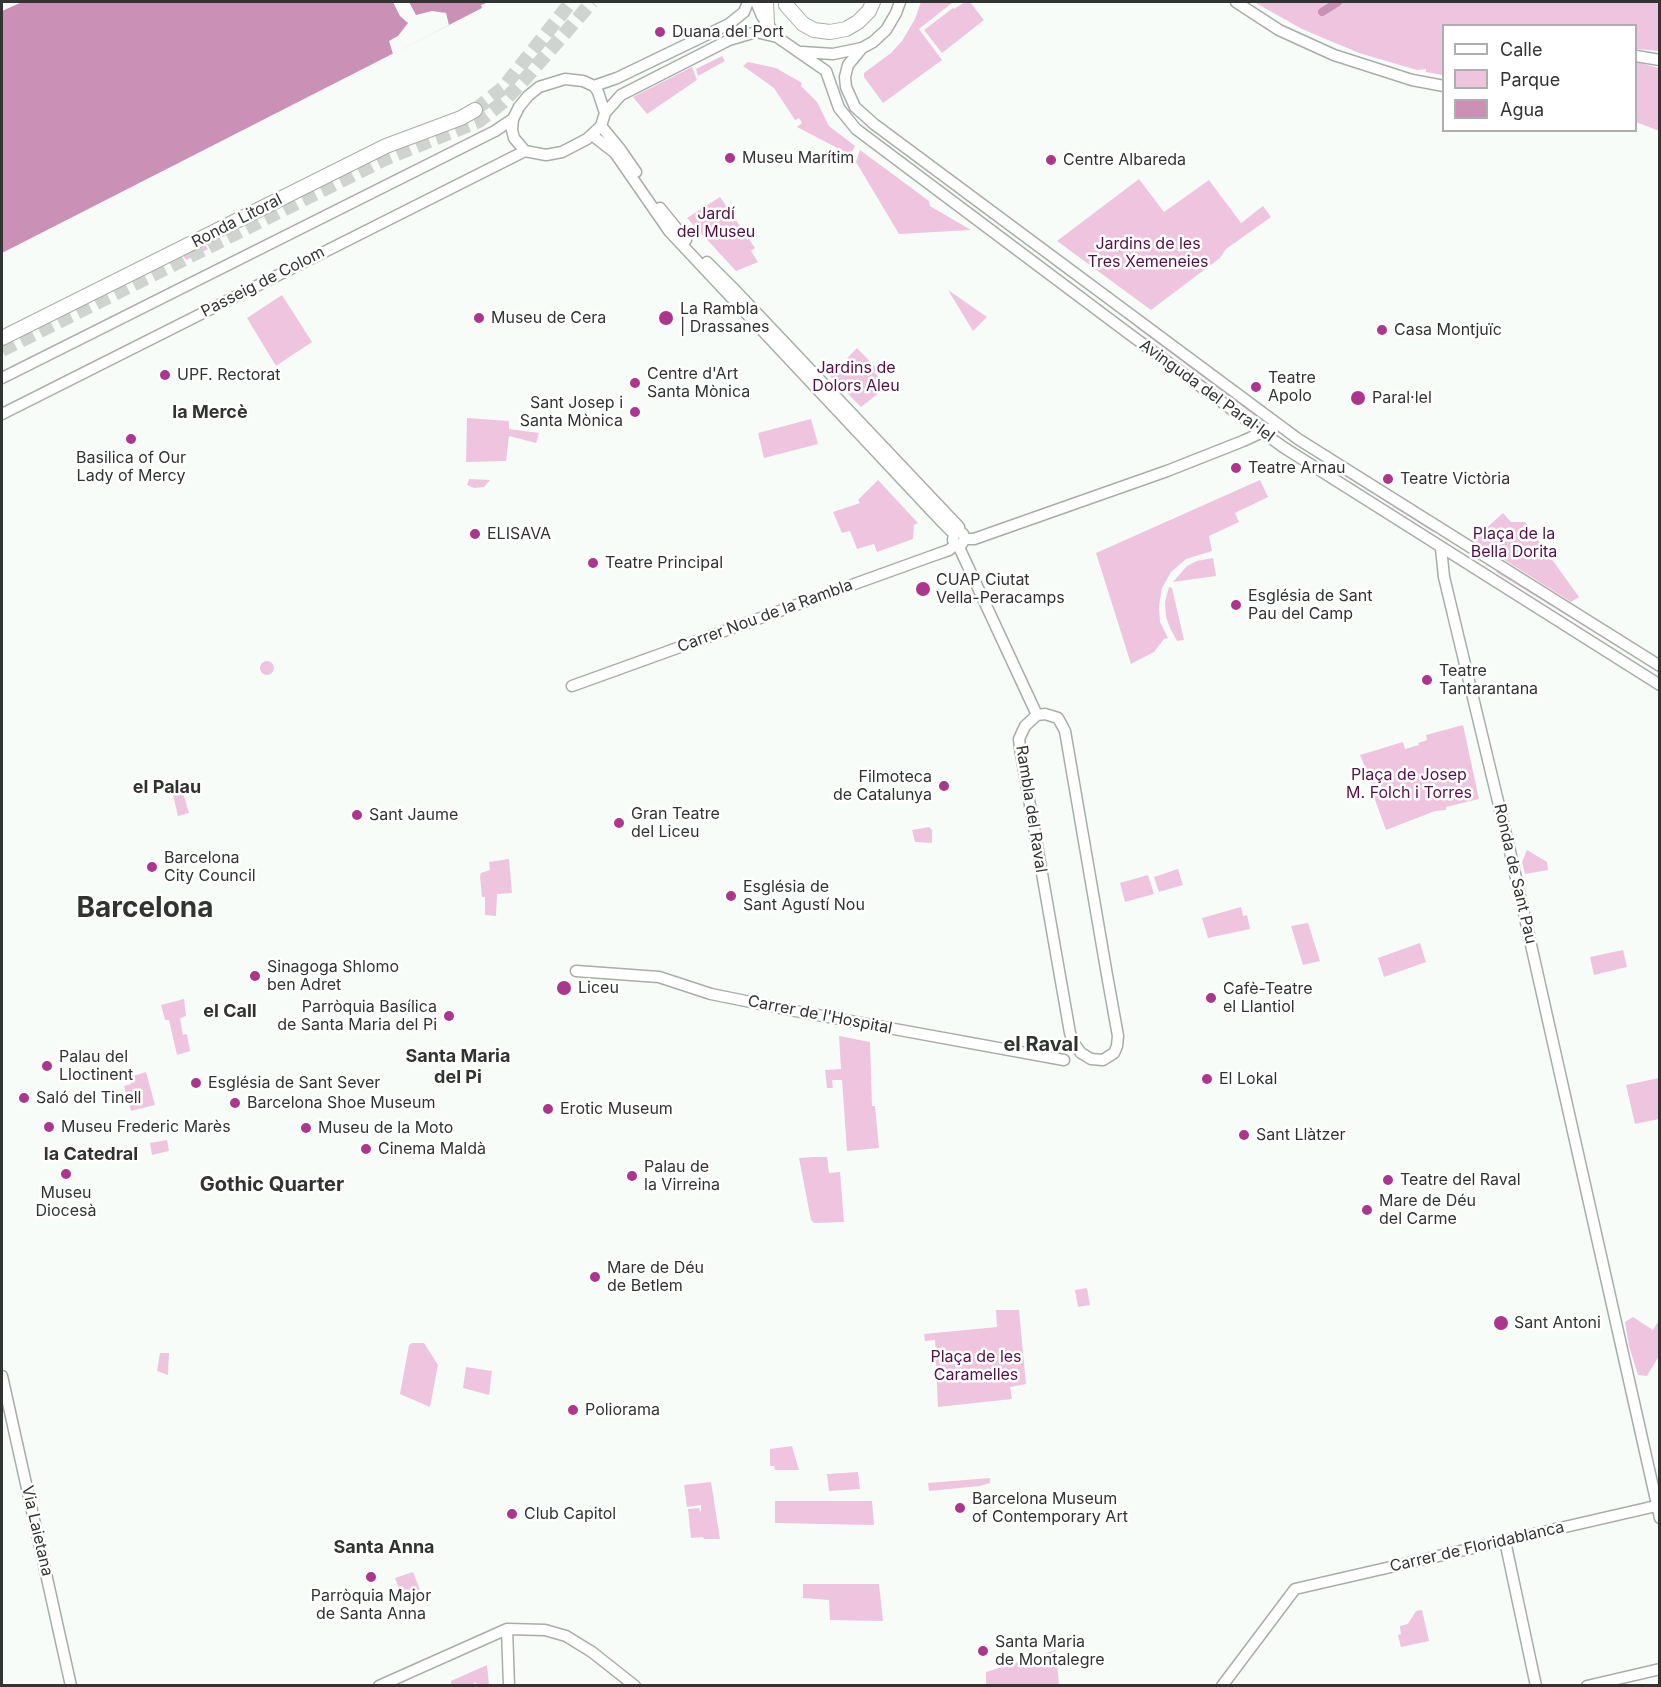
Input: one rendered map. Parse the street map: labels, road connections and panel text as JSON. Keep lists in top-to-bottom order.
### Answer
{
  "streets": {
    "highway": ["Ronda Litoral"],
    "main road": [
      "Passeig de Colom",
      "Avinguda del Paral·lel",
      "Carrer Nou de la Rambla",
      "Rambla del Raval",
      "Ronda de Sant Pau",
      "Carrer de l'Hospital",
      "Via Laietana",
      "Carrer de Floridablanca"
    ]
  },
  "crossings": [
    ["Avinguda del Paral·lel", "Carrer Nou de la Rambla"],
    ["Avinguda del Paral·lel", "Ronda de Sant Pau"],
    ["Ronda de Sant Pau", "Carrer de Floridablanca"]
  ],
  "districts": [
    "la Mercè",
    "el Palau",
    "Barcelona",
    "el Call",
    "el Raval",
    "Santa Maria del Pi",
    "la Catedral",
    "Gothic Quarter",
    "Santa Anna"
  ],
  "parks": [
    "Jardí del Museu",
    "Jardins de les Tres Xemeneies",
    "Jardins de Dolors Aleu",
    "Plaça de la Bella Dorita",
    "Plaça de Josep M. Folch i Torres",
    "Plaça de les Caramelles"
  ],
  "places": [
    "Duana del Port",
    "Museu Marítim",
    "Centre Albareda",
    "Museu de Cera",
    "La Rambla | Drassanes",
    "Casa Montjuïc",
    "UPF. Rectorat",
    "Centre d'Art Santa Mònica",
    "Teatre Apolo",
    "Paral·lel",
    "Sant Josep i Santa Mònica",
    "Basilica of Our Lady of Mercy",
    "Teatre Arnau",
    "Teatre Victòria",
    "ELISAVA",
    "Teatre Principal",
    "CUAP Ciutat Vella-Peracamps",
    "Església de Sant Pau del Camp",
    "Teatre Tantarantana",
    "Filmoteca de Catalunya",
    "Sant Jaume",
    "Gran Teatre del Liceu",
    "Barcelona City Council",
    "Església de Sant Agustí Nou",
    "Sinagoga Shlomo ben Adret",
    "Liceu",
    "Cafè-Teatre el Llantiol",
    "Parròquia Basílica de Santa Maria del Pi",
    "Palau del Lloctinent",
    "El Lokal",
    "Església de Sant Sever",
    "Saló del Tinell",
    "Barcelona Shoe Museum",
    "Erotic Museum",
    "Museu Frederic Marès",
    "Museu de la Moto",
    "Sant Llàtzer",
    "Cinema Maldà",
    "Museu Diocesà",
    "Palau de la Virreina",
    "Teatre del Raval",
    "Mare de Déu del Carme",
    "Mare de Déu de Betlem",
    "Sant Antoni",
    "Poliorama",
    "Barcelona Museum of Contemporary Art",
    "Club Capitol",
    "Parròquia Major de Santa Anna",
    "Santa Maria de Montalegre"
  ],
  "legend": ["Calle", "Parque", "Agua"]
}
